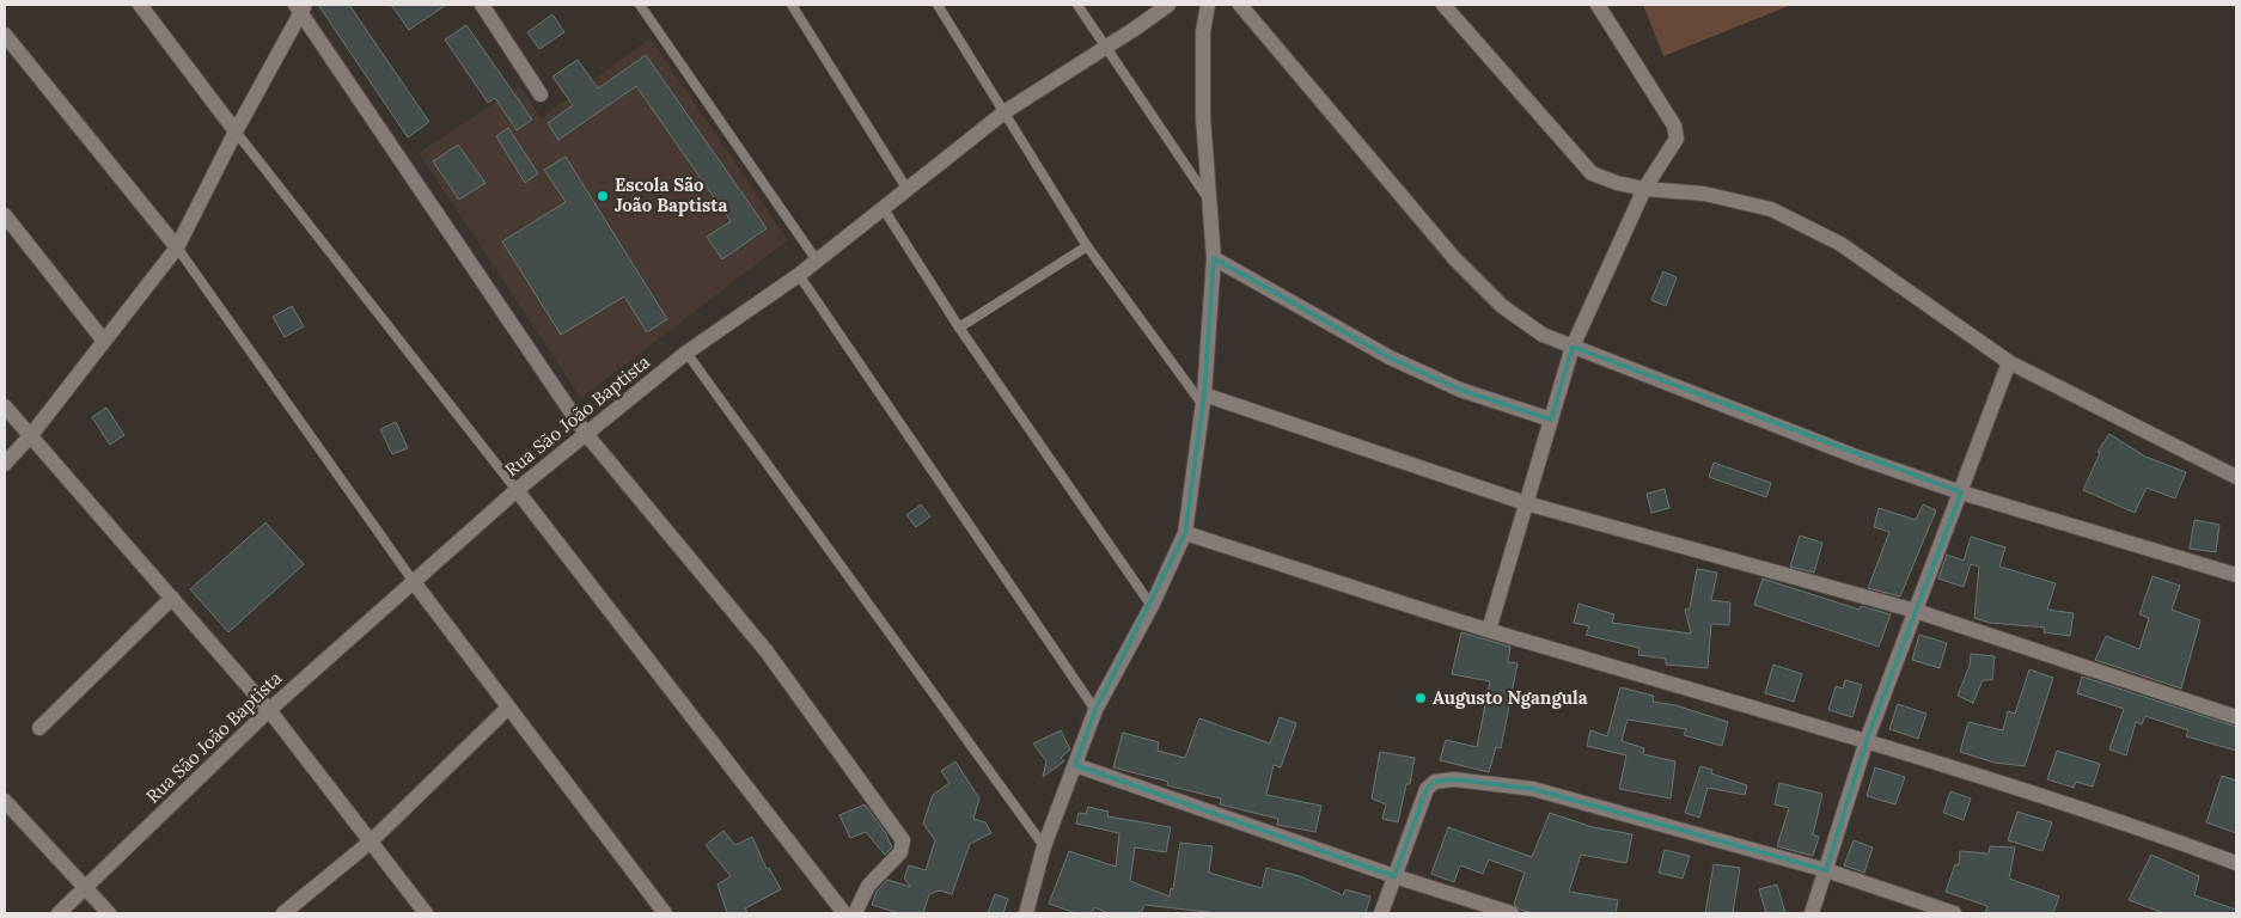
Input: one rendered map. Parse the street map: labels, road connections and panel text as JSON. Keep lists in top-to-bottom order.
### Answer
{
  "streets": {
    "street": ["Rua São João Baptista"]
  },
  "places": ["Escola São João Baptista", "Augusto Ngangula"]
}
